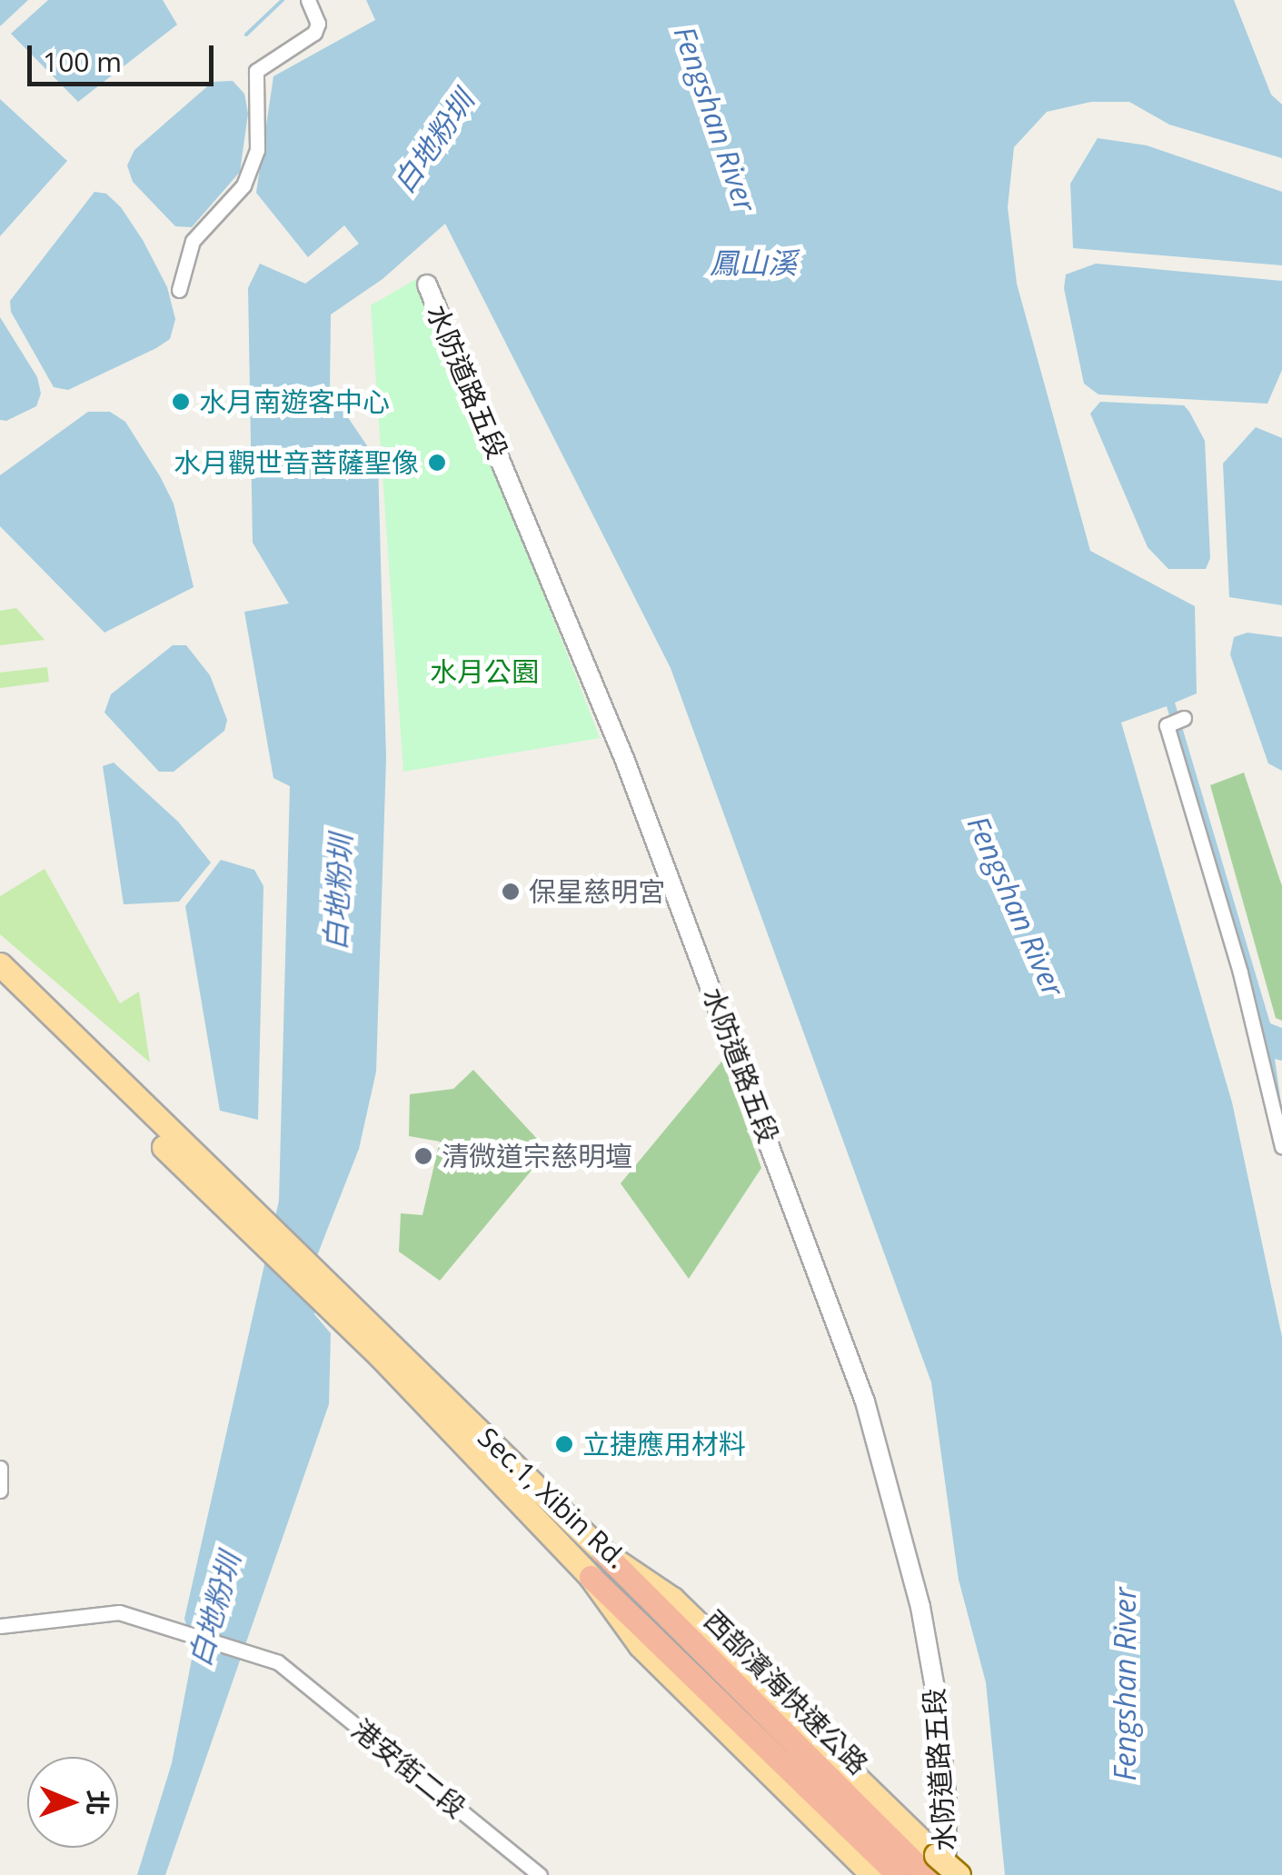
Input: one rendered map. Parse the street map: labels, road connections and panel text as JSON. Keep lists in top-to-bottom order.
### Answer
{
  "streets": {
    "highway": ["西部濱海快速公路"],
    "main road": ["Sec.1, Xibin Rd."],
    "street": ["水防道路五段", "港安街二段"]
  },
  "crossings": [
    ["水防道路五段", "Sec.1, Xibin Rd."],
    ["Sec.1, Xibin Rd.", "西部濱海快速公路"]
  ],
  "water": ["Fengshan River", "白地粉圳", "鳳山溪"],
  "parks": ["水月公園"],
  "places": [
    "水月南遊客中心",
    "水月觀世音菩薩聖像",
    "保星慈明宮",
    "清微道宗慈明壇",
    "立捷應用材料"
  ],
  "scale_bar": "100 m",
  "north": "right"
}
